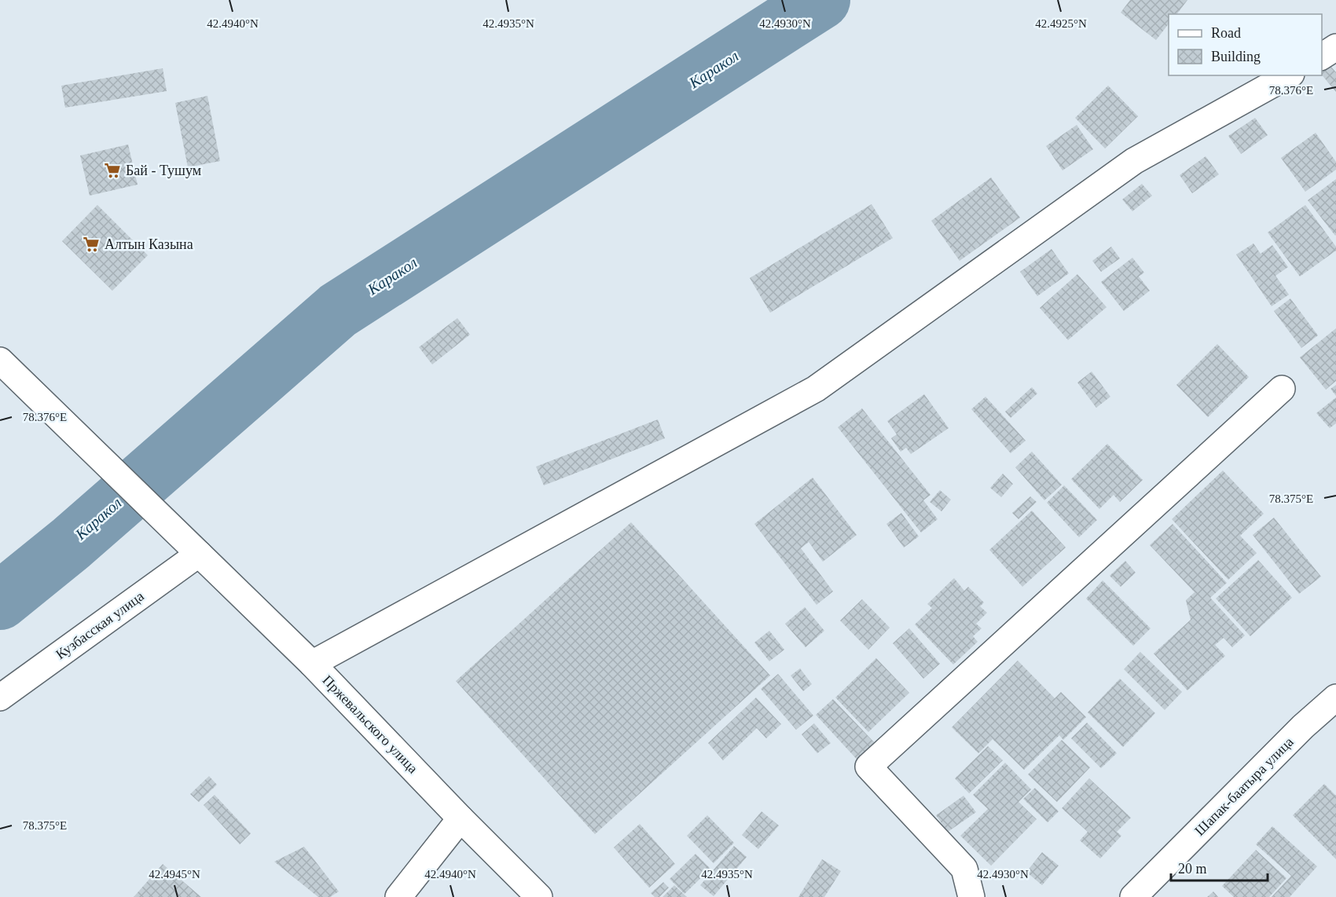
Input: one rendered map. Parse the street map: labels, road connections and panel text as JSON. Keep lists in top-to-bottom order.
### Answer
{
  "streets": {
    "street": ["Кузбасская улица", "Пржевальского улица", "Шапак-баатыра улица"]
  },
  "crossings": [
    ["Кузбасская улица", "Пржевальского улица"]
  ],
  "water": ["Каракол"],
  "places": {
    "supermarket": ["Бай - Тушум", "Алтын Казына"]
  },
  "legend": ["Road", "Building"],
  "scale_bar": "20 m",
  "coordinates": [
    "42.4940°N",
    "42.4935°N",
    "42.4925°N",
    "42.4930°N",
    "78.376°E",
    "78.375°E",
    "42.4945°N"
  ]
}
